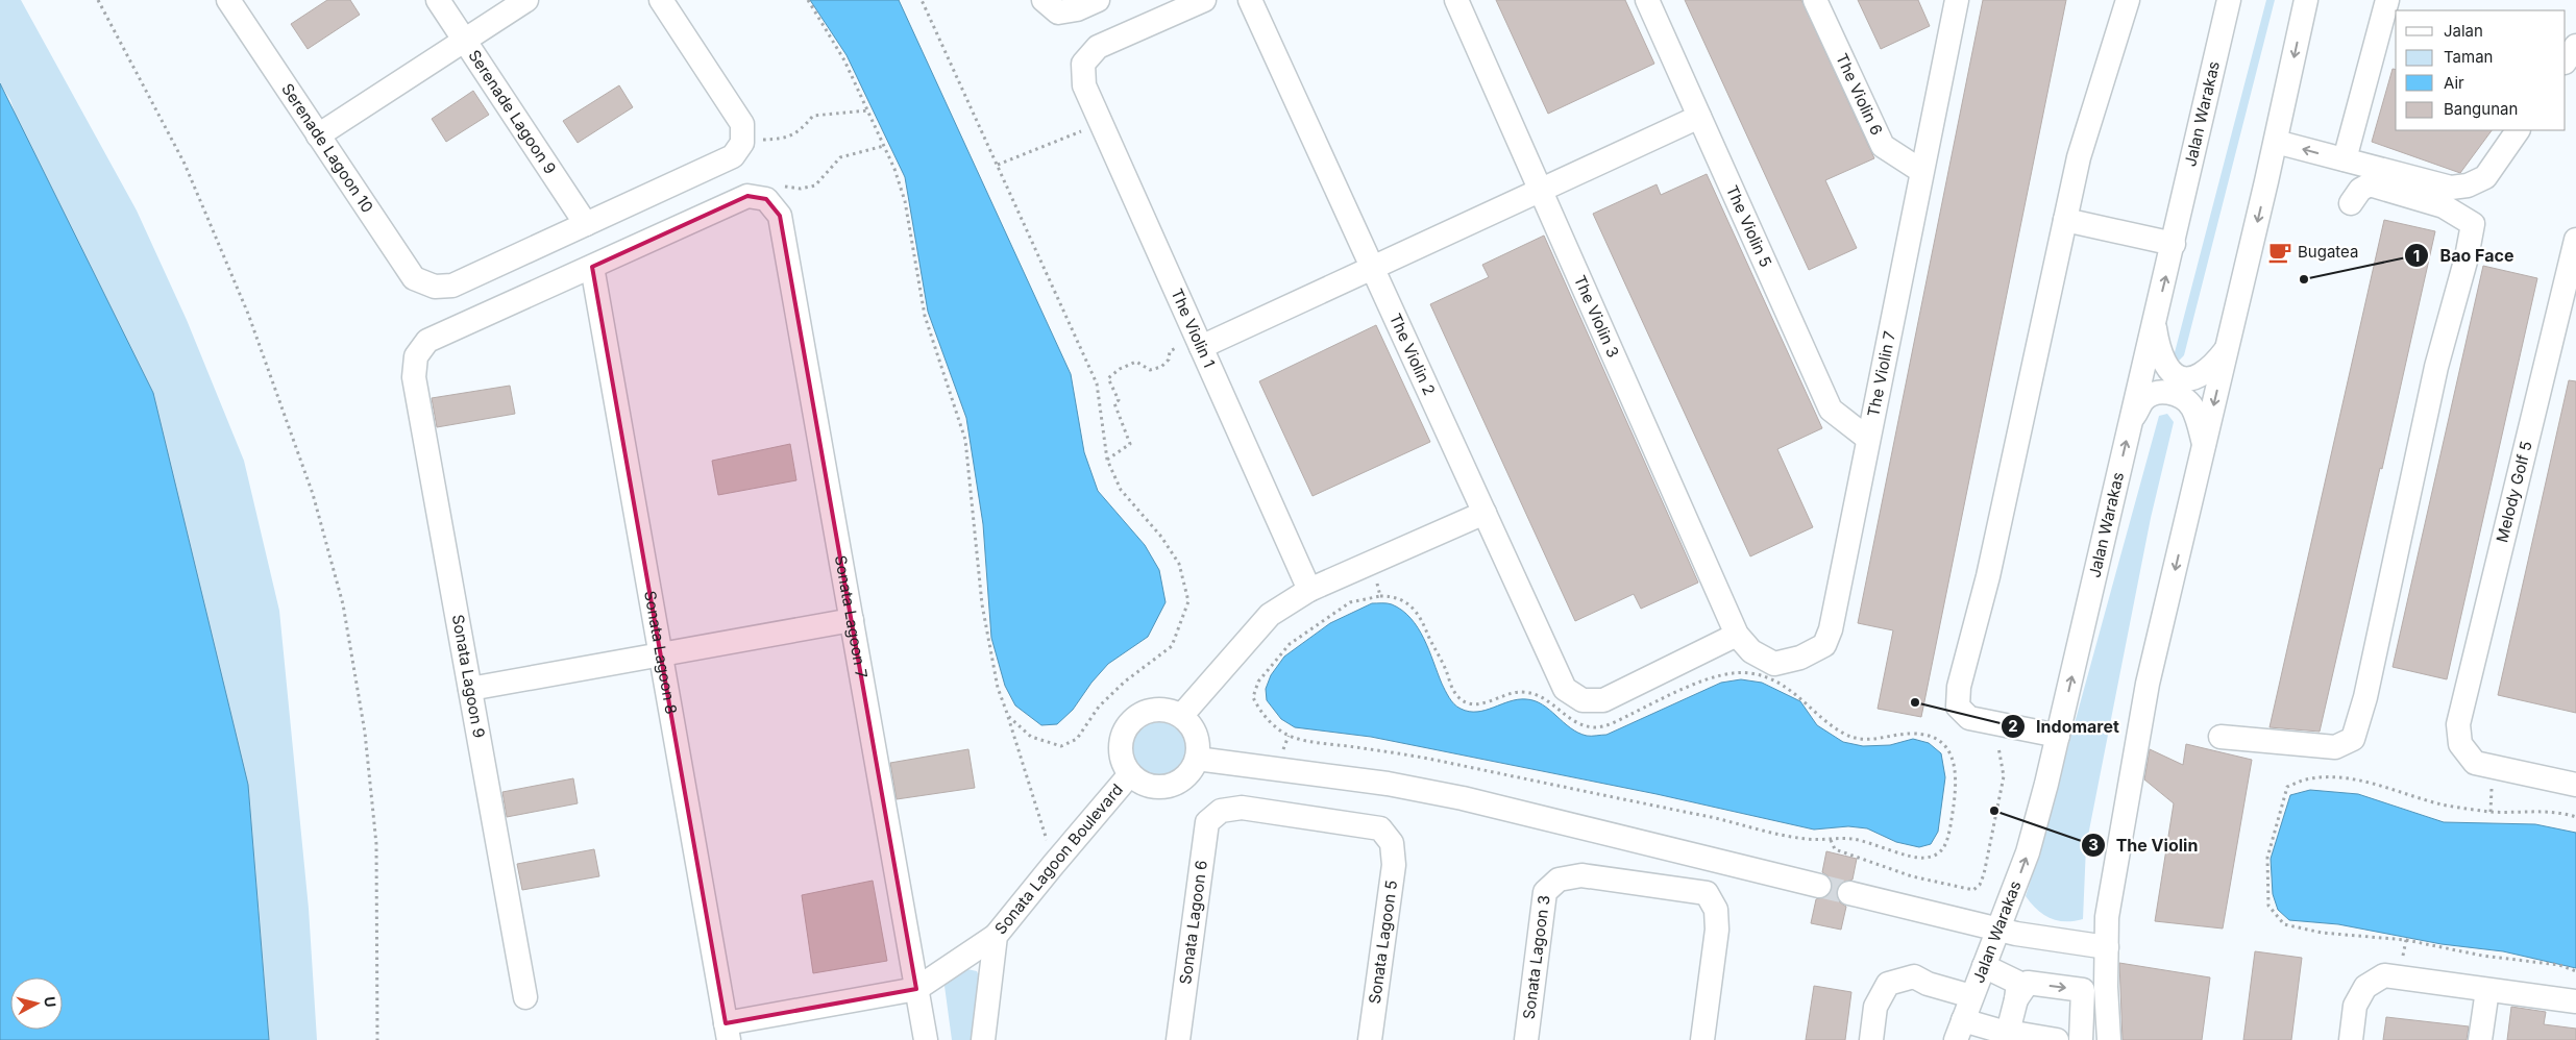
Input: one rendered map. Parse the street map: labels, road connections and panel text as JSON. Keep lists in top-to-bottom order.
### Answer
{
  "streets": {
    "street": [
      "The Violin 6",
      "Serenade Lagoon 9",
      "Jalan Warakas",
      "Serenade Lagoon 10",
      "The Violin 5",
      "The Violin 3",
      "The Violin 1",
      "The Violin 2",
      "The Violin 7",
      "Melody Golf 5",
      "Sonata Lagoon 7",
      "Sonata Lagoon 8",
      "Sonata Lagoon 9",
      "Sonata Lagoon Boulevard",
      "Sonata Lagoon 6",
      "Sonata Lagoon 5",
      "Sonata Lagoon 3"
    ]
  },
  "crossings": [
    ["The Violin 6", "The Violin 7"],
    ["Serenade Lagoon 9", "Serenade Lagoon 10"],
    ["The Violin 5", "The Violin 7"],
    ["The Violin 3", "The Violin 2"],
    ["The Violin 3", "The Violin 7"],
    ["The Violin 2", "The Violin 7"],
    ["Sonata Lagoon 8", "Sonata Lagoon 9"],
    ["Sonata Lagoon 6", "Sonata Lagoon 5"]
  ],
  "places": {
    "cafe": ["Bugatea"],
    "other": ["Bao Face", "Indomaret", "The Violin"]
  },
  "legend": [
    "Jalan",
    "Taman",
    "Air",
    "Bangunan"
  ],
  "north": "right"
}
